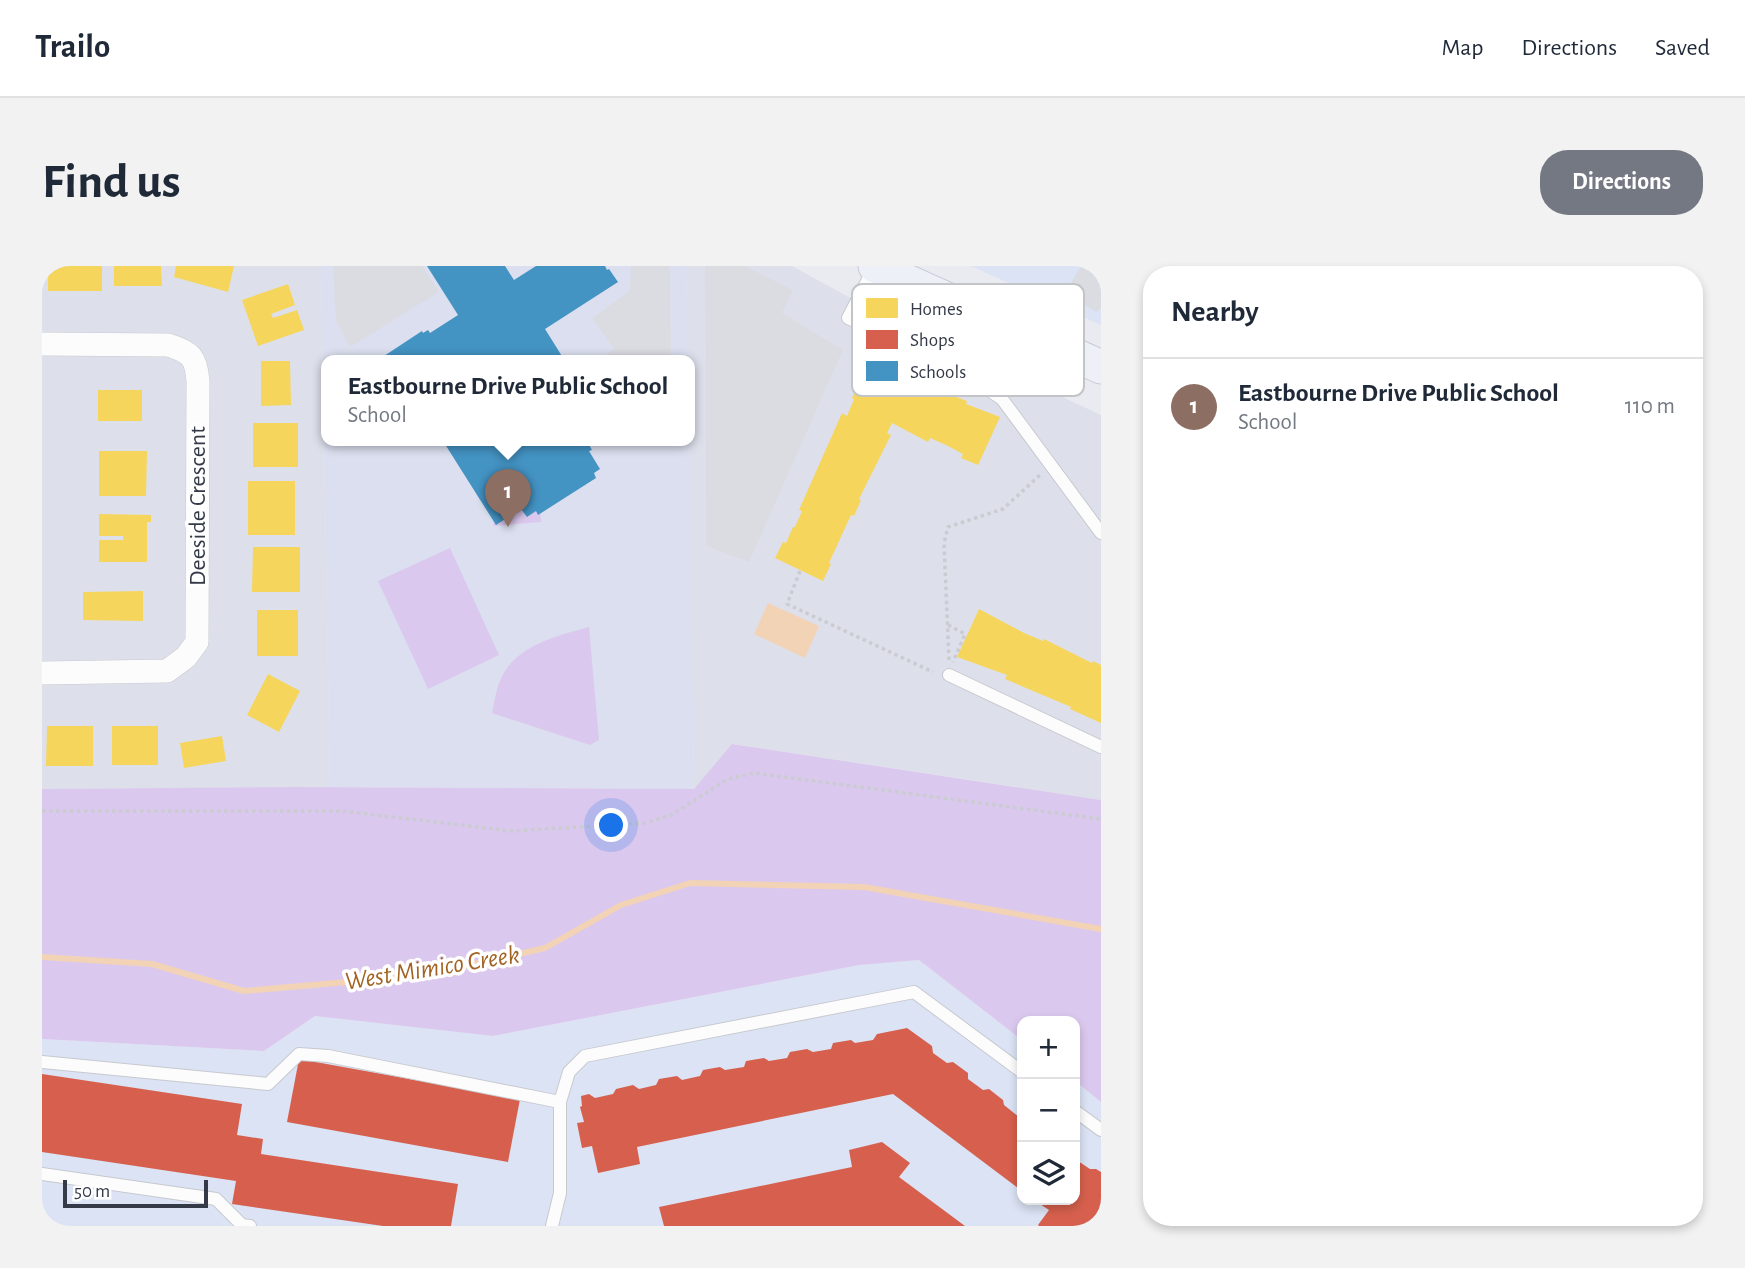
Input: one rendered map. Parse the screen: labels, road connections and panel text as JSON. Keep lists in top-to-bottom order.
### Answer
{
  "streets": {
    "street": ["Deeside Crescent"]
  },
  "water": ["West Mimico Creek"],
  "legend": ["Homes", "Shops", "Schools"],
  "scale_bar": "50 m",
  "page": {
    "header": "Trailo",
    "nav": ["Map", "Directions", "Saved"],
    "buttons": "Directions",
    "title": "Find us",
    "heading": "Nearby",
    "popup": ["Eastbourne Drive Public School", "School"],
    "list": [
      {
        "mark": "1",
        "name": "Eastbourne Drive Public School",
        "note": "School",
        "value": "110 m"
      }
    ],
    "pins": "1",
    "map_buttons": ["+", "−"],
    "scale": "50 m"
  }
}
